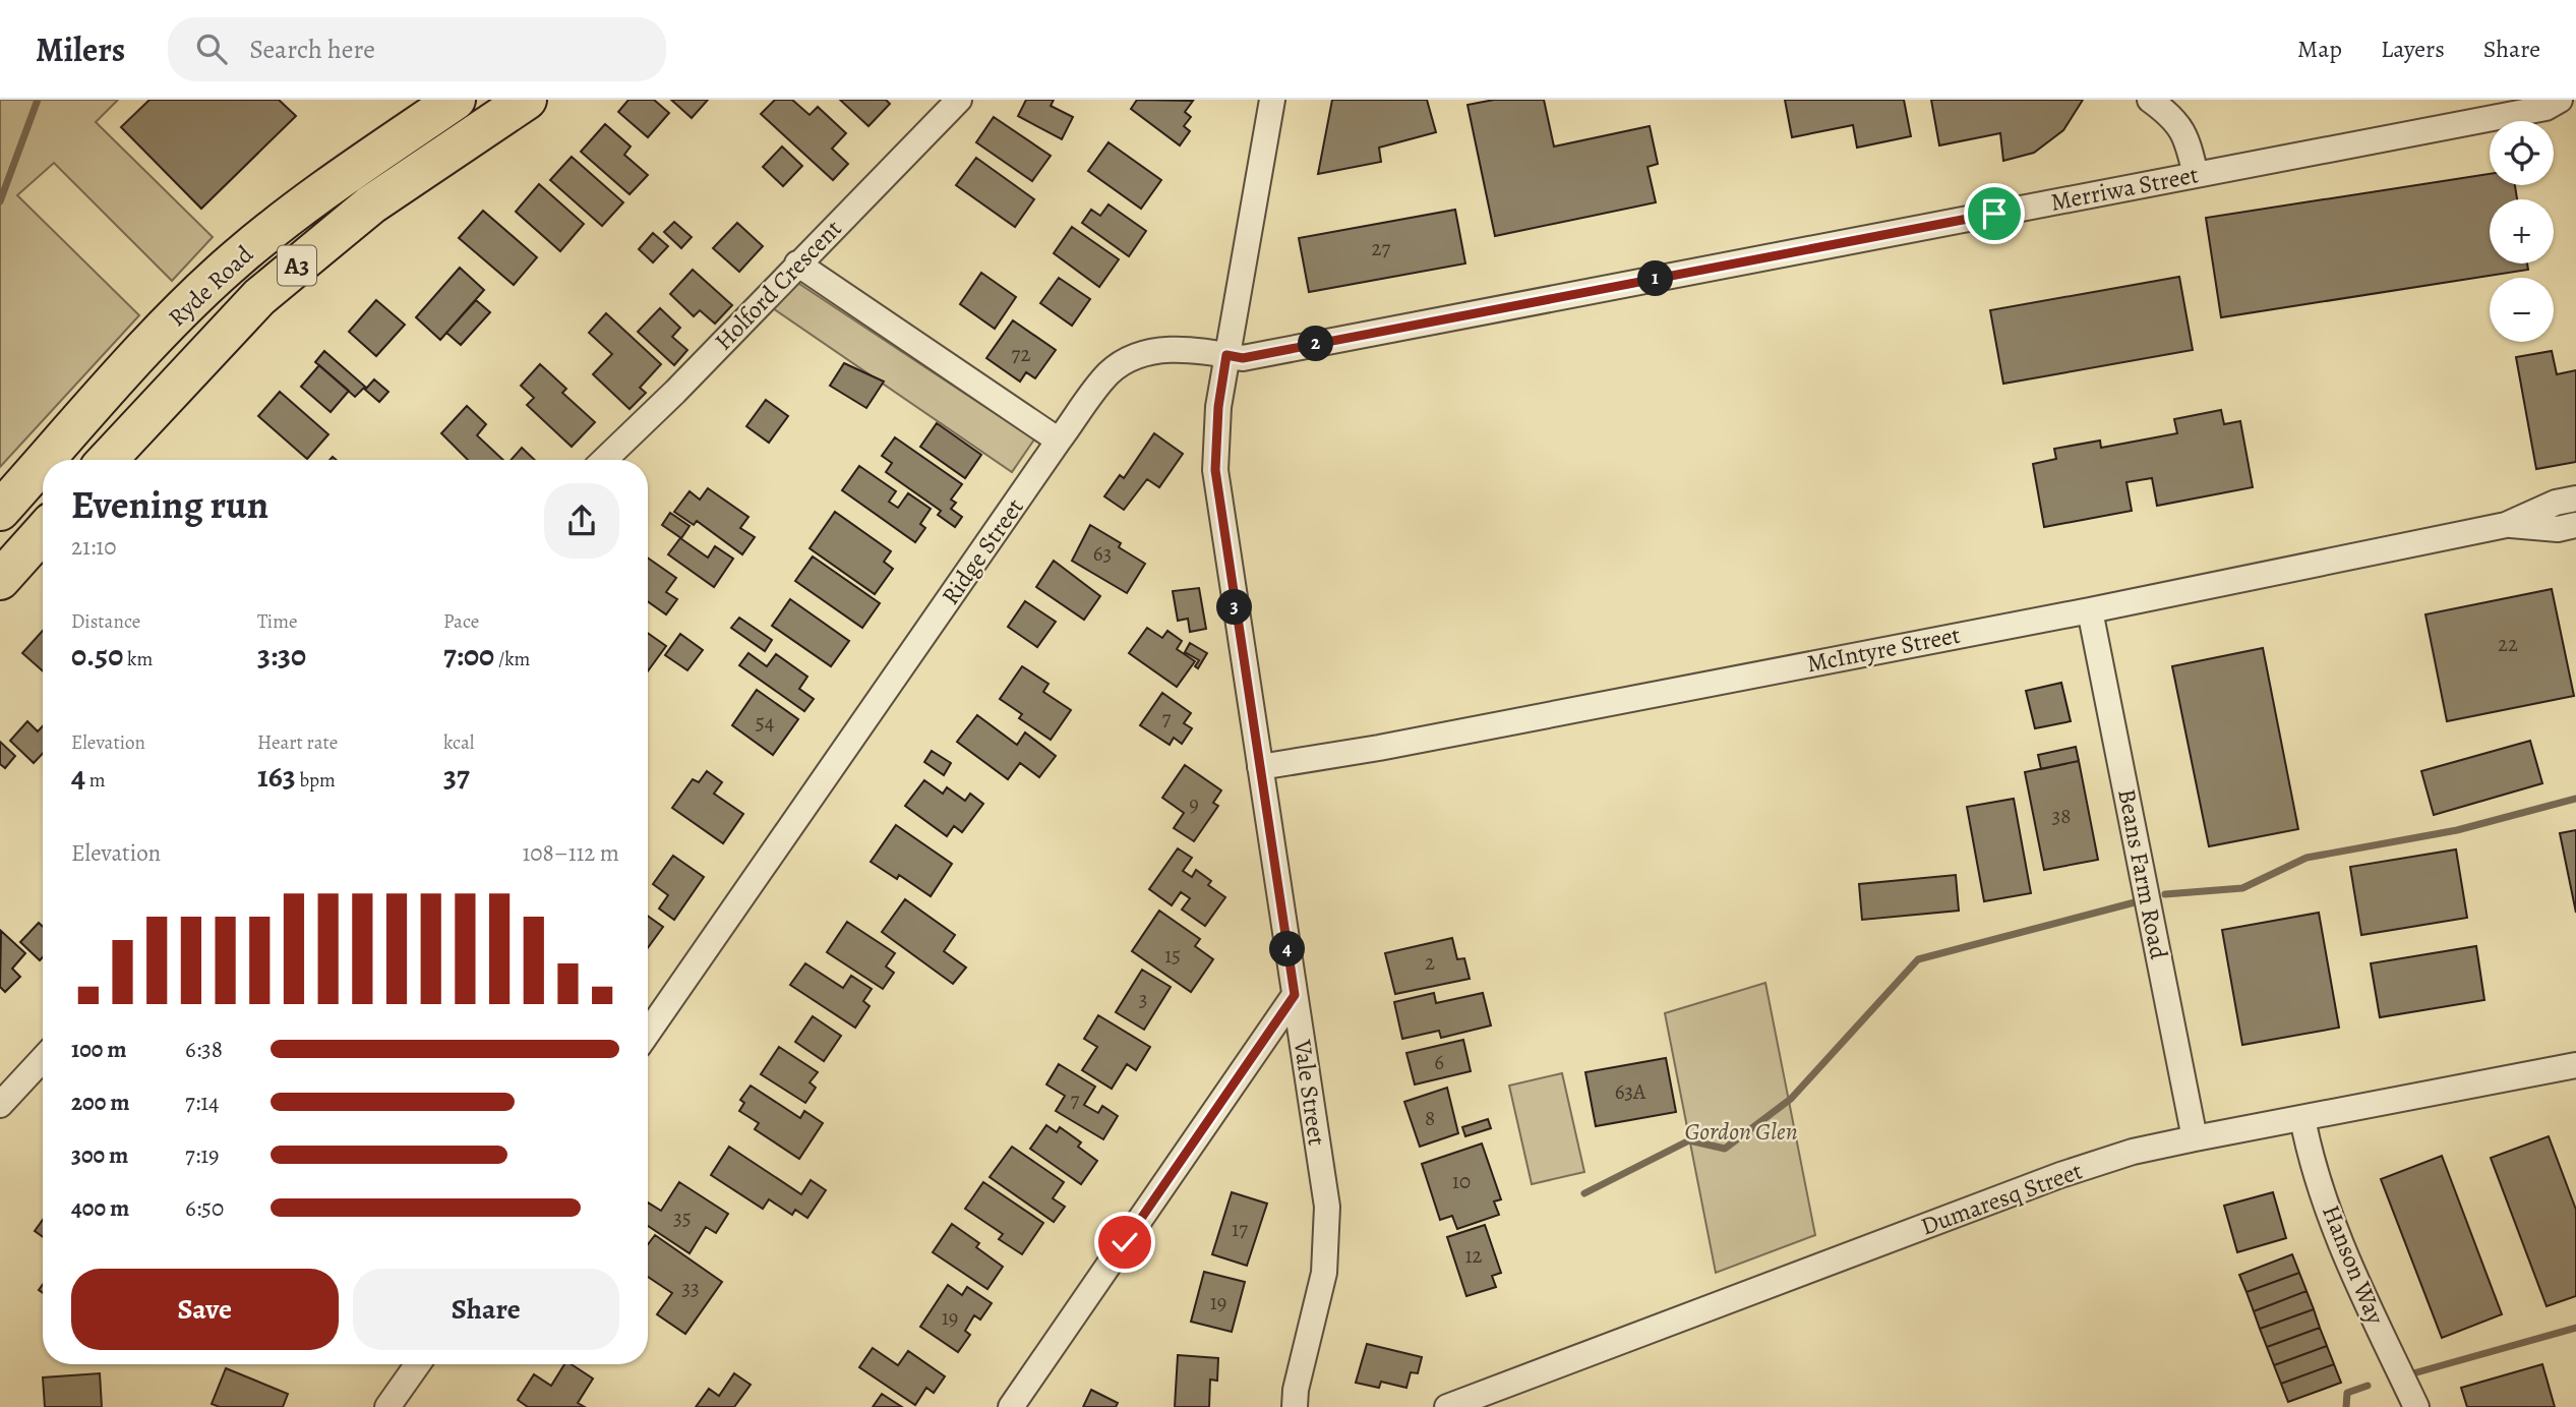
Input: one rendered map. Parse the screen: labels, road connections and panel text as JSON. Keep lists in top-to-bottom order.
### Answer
{
  "streets": {
    "highway": ["A3", "Ryde Road"],
    "street": [
      "Merriwa Street",
      "Holford Crescent",
      "Ridge Street",
      "McIntyre Street",
      "Beans Farm Road",
      "Vale Street",
      "Dumaresq Street",
      "Hanson Way"
    ]
  },
  "crossings": [
    ["Merriwa Street", "Ridge Street"],
    ["Merriwa Street", "Vale Street"],
    ["Ridge Street", "Vale Street"],
    ["McIntyre Street", "Beans Farm Road"],
    ["McIntyre Street", "Vale Street"],
    ["Beans Farm Road", "Dumaresq Street"],
    ["Dumaresq Street", "Hanson Way"]
  ],
  "parks": ["Gordon Glen"],
  "house_numbers": [
    "27",
    "72",
    "63",
    "22",
    "7",
    "54",
    "9",
    "38",
    "15",
    "2",
    "3",
    "6",
    "63A",
    "7",
    "8",
    "10",
    "35",
    "17",
    "12",
    "33",
    "19",
    "19"
  ],
  "page": {
    "header": "Milers",
    "search": "Search here",
    "nav": ["Map", "Layers", "Share"],
    "map_buttons": ["+", "−"],
    "pins": [
      "1",
      "2",
      "3",
      "4"
    ],
    "heading": ["Evening run", "21:10"],
    "stats": [
      ["Distance", "0.50 km"],
      ["Time", "3:30"],
      ["Pace", "7:00 /km"],
      ["Elevation", "4 m"],
      ["Heart rate", "163 bpm"],
      ["kcal", "37"]
    ],
    "chart": ["Elevation", "108–112 m"],
    "list": [
      {
        "name": "100 m",
        "note": "6:38"
      },
      {
        "name": "200 m",
        "note": "7:14"
      },
      {
        "name": "300 m",
        "note": "7:19"
      },
      {
        "name": "400 m",
        "note": "6:50"
      }
    ],
    "buttons": ["Save", "Share"]
  }
}
